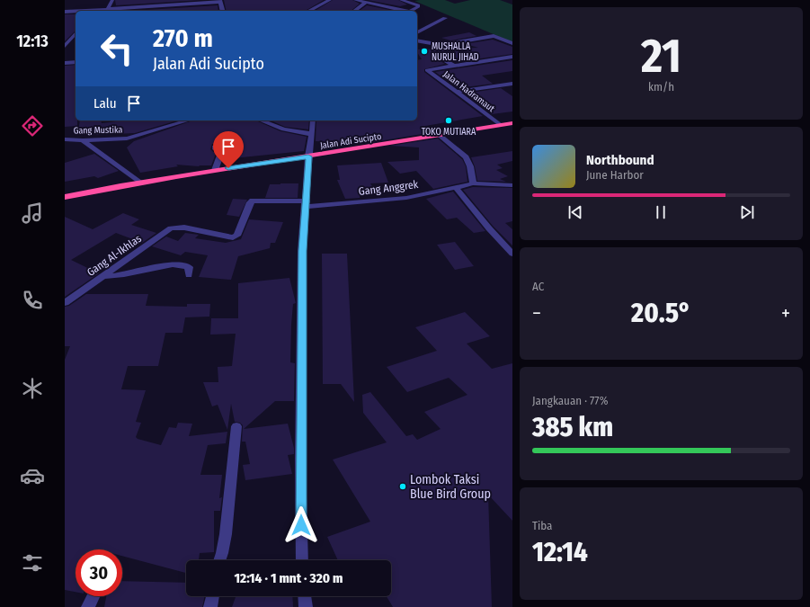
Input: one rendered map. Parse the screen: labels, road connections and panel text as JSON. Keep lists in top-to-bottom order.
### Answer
{
  "streets": {
    "highway": ["Jalan Adi Sucipto"],
    "street": [
      "Jalan Hadramaut",
      "Gang Mustika",
      "Gang Anggrek",
      "Gang Al-Ikhlas"
    ]
  },
  "crossings": [
    ["Jalan Hadramaut", "Jalan Adi Sucipto"],
    ["Gang Anggrek", "Gang Al-Ikhlas"]
  ],
  "places": ["MUSHALLA NURUL JIHAD", "TOKO MUTIARA", "Lombok Taksi Blue Bird Group"],
  "page": {
    "tabs": "12:13",
    "tile": [
      ["21", "km/h"],
      "AC",
      ["Jangkauan · 77%", "385 km"],
      ["Tiba", "12:14"]
    ],
    "turn": ["270 m", "Jalan Adi Sucipto"],
    "then": "Lalu",
    "song": ["Northbound", "June Harbor"],
    "heat": ["−", "20.5°", "+"],
    "limit": "30",
    "trip": "12:14 · 1 mnt · 320 m"
  }
}
